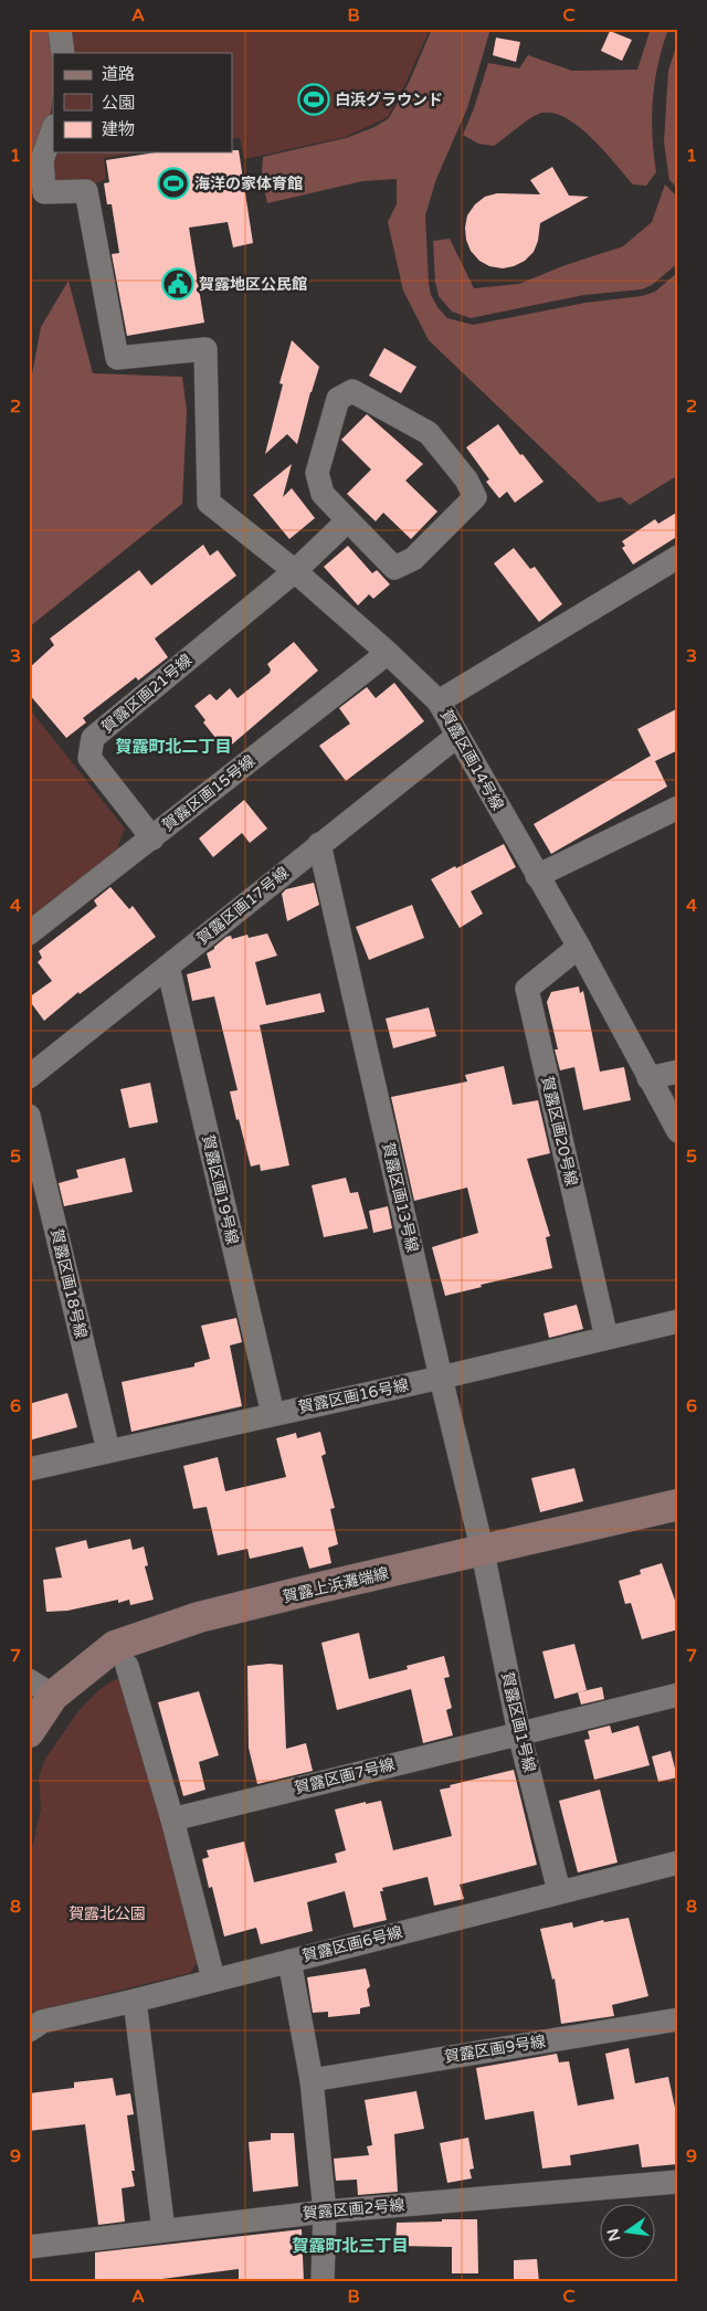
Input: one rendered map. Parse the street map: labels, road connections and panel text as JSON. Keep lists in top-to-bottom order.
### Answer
{
  "streets": {
    "street": [
      "賀露区画21号線",
      "賀露区画14号線",
      "賀露区画15号線",
      "賀露区画17号線",
      "賀露区画20号線",
      "賀露区画19号線",
      "賀露区画13号線",
      "賀露区画18号線",
      "賀露区画16号線",
      "賀露上浜灘端線",
      "賀露区画1号線",
      "賀露区画7号線",
      "賀露区画6号線",
      "賀露区画9号線",
      "賀露区画2号線"
    ]
  },
  "crossings": [
    ["賀露区画21号線", "賀露区画14号線"],
    ["賀露区画21号線", "賀露区画15号線"],
    ["賀露区画14号線", "賀露区画15号線"],
    ["賀露区画14号線", "賀露区画17号線"],
    ["賀露区画14号線", "賀露区画20号線"],
    ["賀露区画17号線", "賀露区画19号線"],
    ["賀露区画17号線", "賀露区画13号線"],
    ["賀露区画20号線", "賀露区画16号線"],
    ["賀露区画19号線", "賀露区画16号線"],
    ["賀露区画13号線", "賀露区画16号線"],
    ["賀露区画13号線", "賀露上浜灘端線"],
    ["賀露区画13号線", "賀露区画1号線"],
    ["賀露区画18号線", "賀露区画16号線"],
    ["賀露上浜灘端線", "賀露区画1号線"],
    ["賀露区画1号線", "賀露区画7号線"],
    ["賀露区画1号線", "賀露区画6号線"]
  ],
  "districts": ["賀露町北二丁目", "賀露町北三丁目"],
  "parks": ["賀露北公園"],
  "places": {
    "sports": ["白浜グラウンド", "海洋の家体育館"],
    "public building": ["賀露地区公民館"]
  },
  "legend": ["道路", "公園", "建物"],
  "north": "left",
  "grid": {
    "columns": ["A", "B", "C"],
    "rows": [
      "1",
      "2",
      "3",
      "4",
      "5",
      "6",
      "7",
      "8",
      "9"
    ]
  }
}
